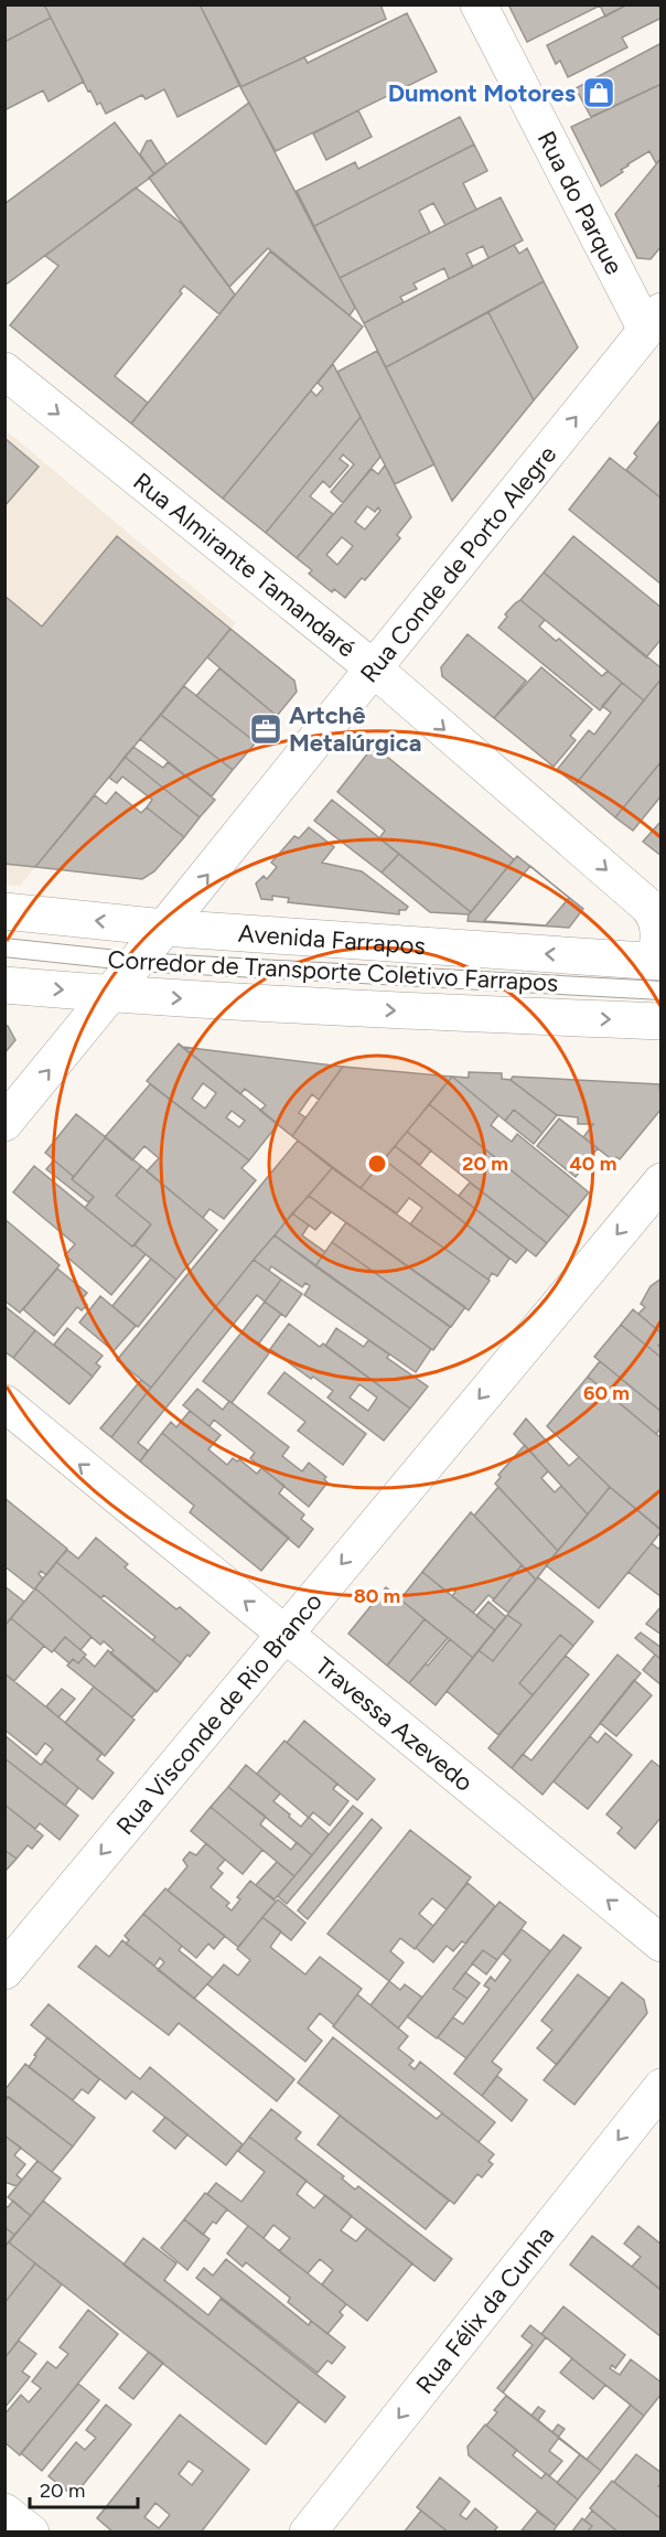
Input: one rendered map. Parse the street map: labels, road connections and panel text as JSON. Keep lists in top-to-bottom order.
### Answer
{
  "streets": {
    "street": [
      "Rua do Parque",
      "Rua Conde de Porto Alegre",
      "Rua Almirante Tamandaré",
      "Avenida Farrapos",
      "Rua Visconde de Rio Branco",
      "Travessa Azevedo",
      "Rua Félix da Cunha"
    ],
    "lane": ["Corredor de Transporte Coletivo Farrapos"]
  },
  "crossings": [
    ["Rua do Parque", "Rua Conde de Porto Alegre"],
    ["Rua Conde de Porto Alegre", "Rua Almirante Tamandaré"],
    ["Rua Conde de Porto Alegre", "Avenida Farrapos"],
    ["Rua Conde de Porto Alegre", "Corredor de Transporte Coletivo Farrapos"],
    ["Rua Almirante Tamandaré", "Avenida Farrapos"],
    ["Rua Almirante Tamandaré", "Corredor de Transporte Coletivo Farrapos"],
    ["Avenida Farrapos", "Corredor de Transporte Coletivo Farrapos"],
    ["Rua Visconde de Rio Branco", "Travessa Azevedo"]
  ],
  "one_way": [
    "Rua Conde de Porto Alegre",
    "Rua Almirante Tamandaré",
    "Rua Visconde de Rio Branco",
    "Travessa Azevedo",
    "Rua Félix da Cunha"
  ],
  "places": {
    "shop": ["Dumont Motores"],
    "office": ["Artchê Metalúrgica"]
  },
  "scale_bar": "20 m",
  "rings": [
    "20 m",
    "40 m",
    "60 m",
    "80 m"
  ]
}
